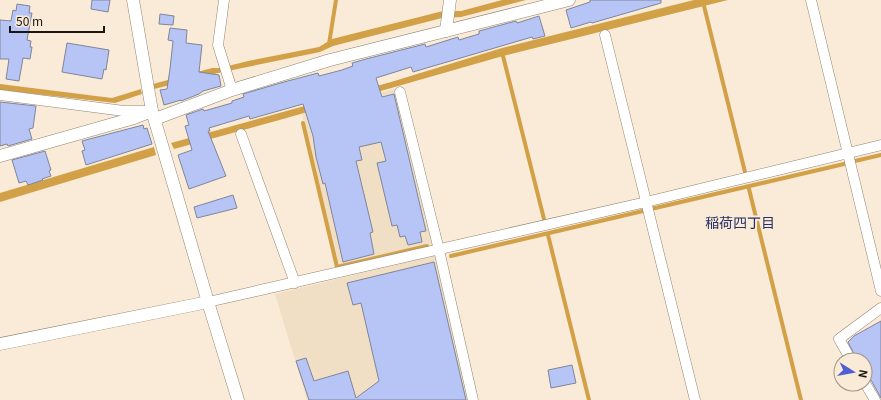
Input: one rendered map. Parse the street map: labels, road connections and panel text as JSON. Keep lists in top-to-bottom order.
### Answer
{
  "districts": ["稲荷四丁目"],
  "scale_bar": "50 m",
  "north": "right"
}
